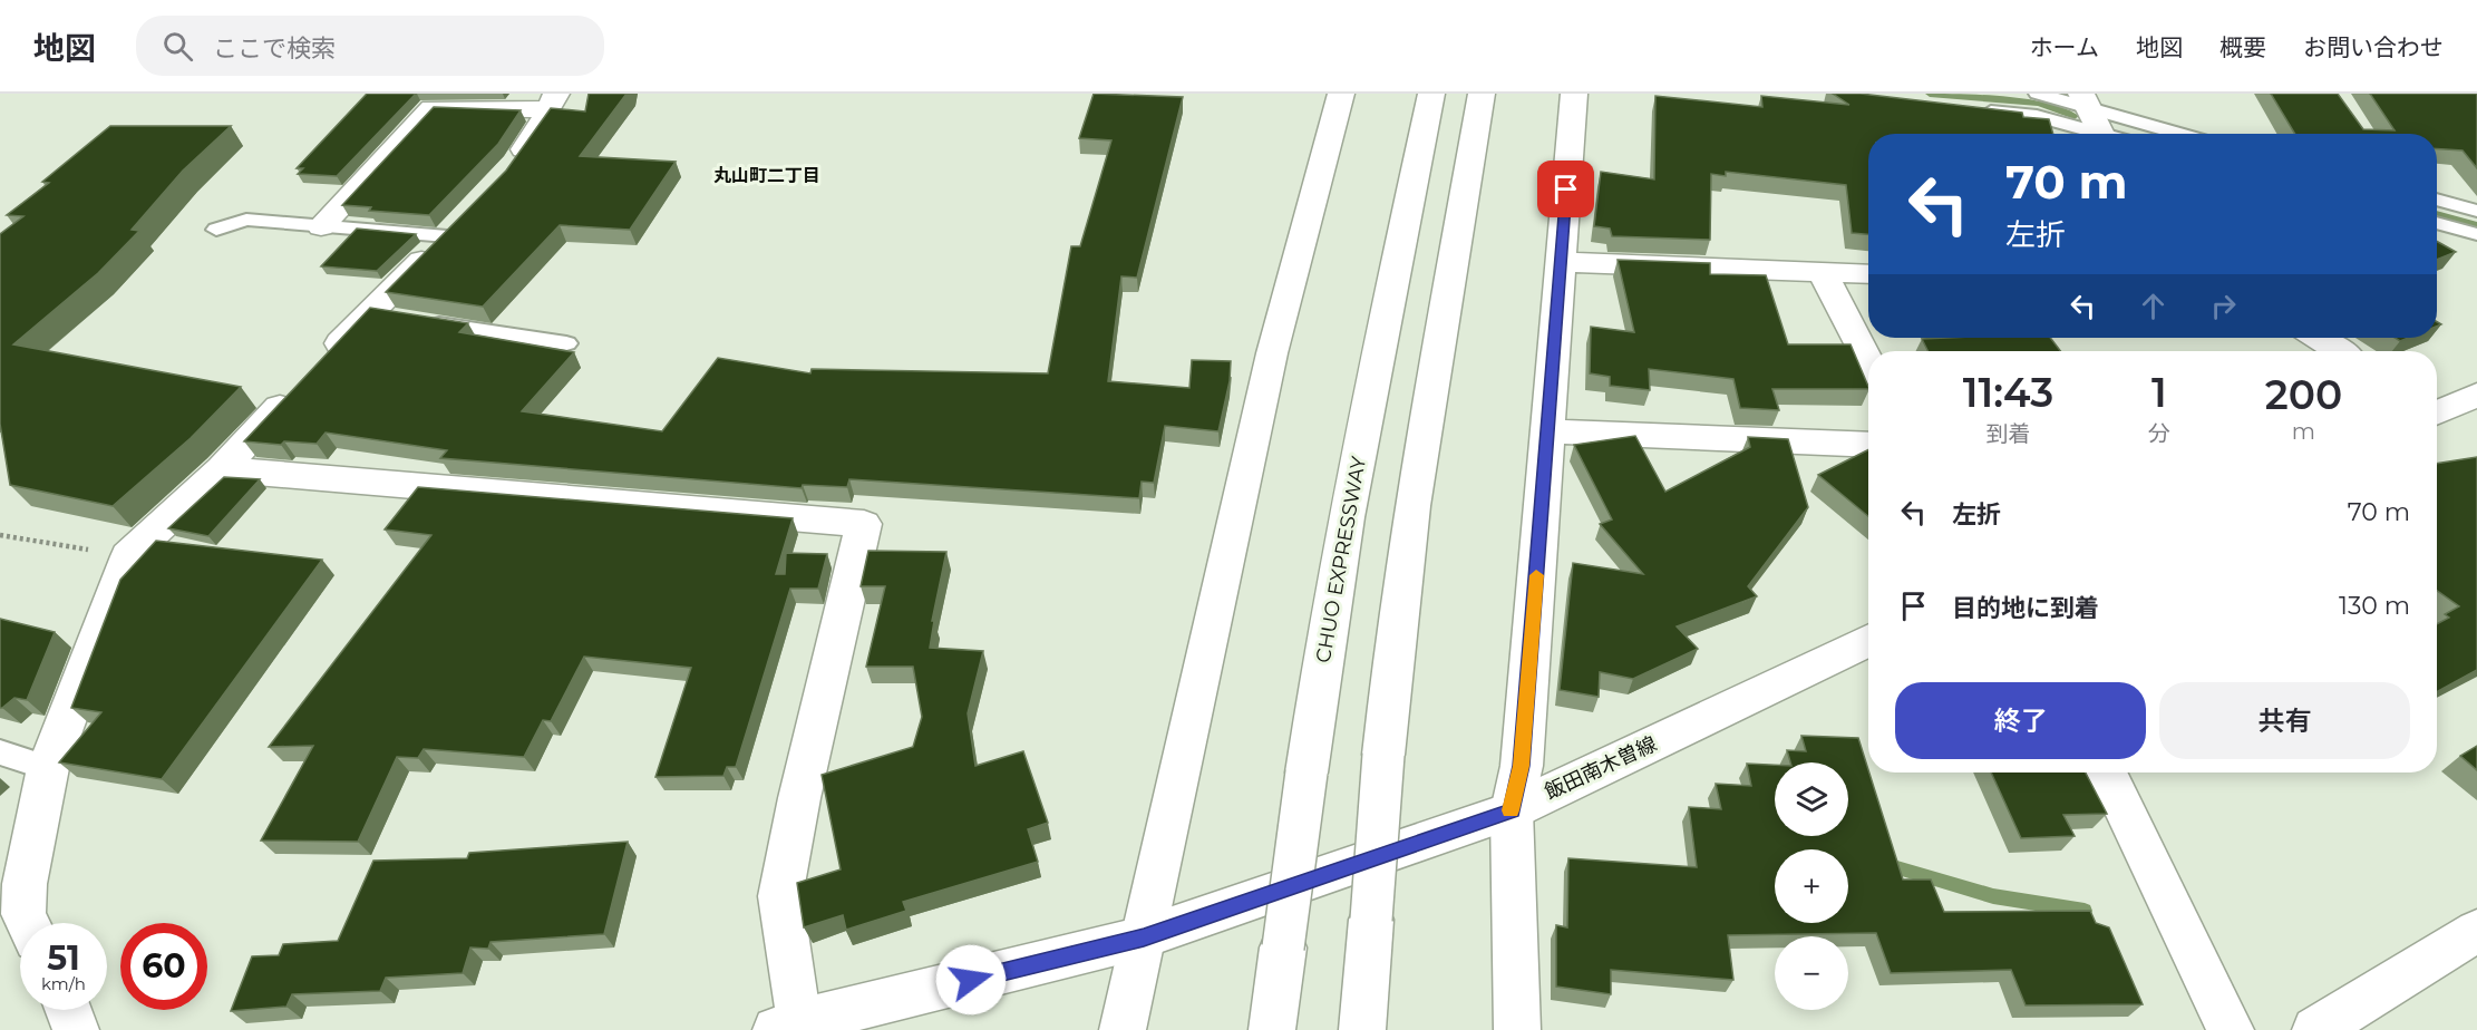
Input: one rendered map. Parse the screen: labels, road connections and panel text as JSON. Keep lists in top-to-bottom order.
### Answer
{
  "streets": {
    "main road": ["CHUO EXPRESSWAY", "飯田南木曽線"]
  },
  "districts": ["丸山町二丁目"],
  "page": {
    "header": "地図",
    "search": "ここで検索",
    "nav": [
      "ホーム",
      "地図",
      "概要",
      "お問い合わせ"
    ],
    "turn": ["70 m", "左折"],
    "eta": [
      "11:43",
      "到着",
      "1",
      "分",
      "200",
      "m"
    ],
    "list": [
      {
        "name": "左折",
        "value": "70 m"
      },
      {
        "name": "目的地に到着",
        "value": "130 m"
      }
    ],
    "buttons": ["終了", "共有"],
    "map_buttons": ["+", "−"],
    "speed": "51 km/h",
    "limit": "60"
  }
}
